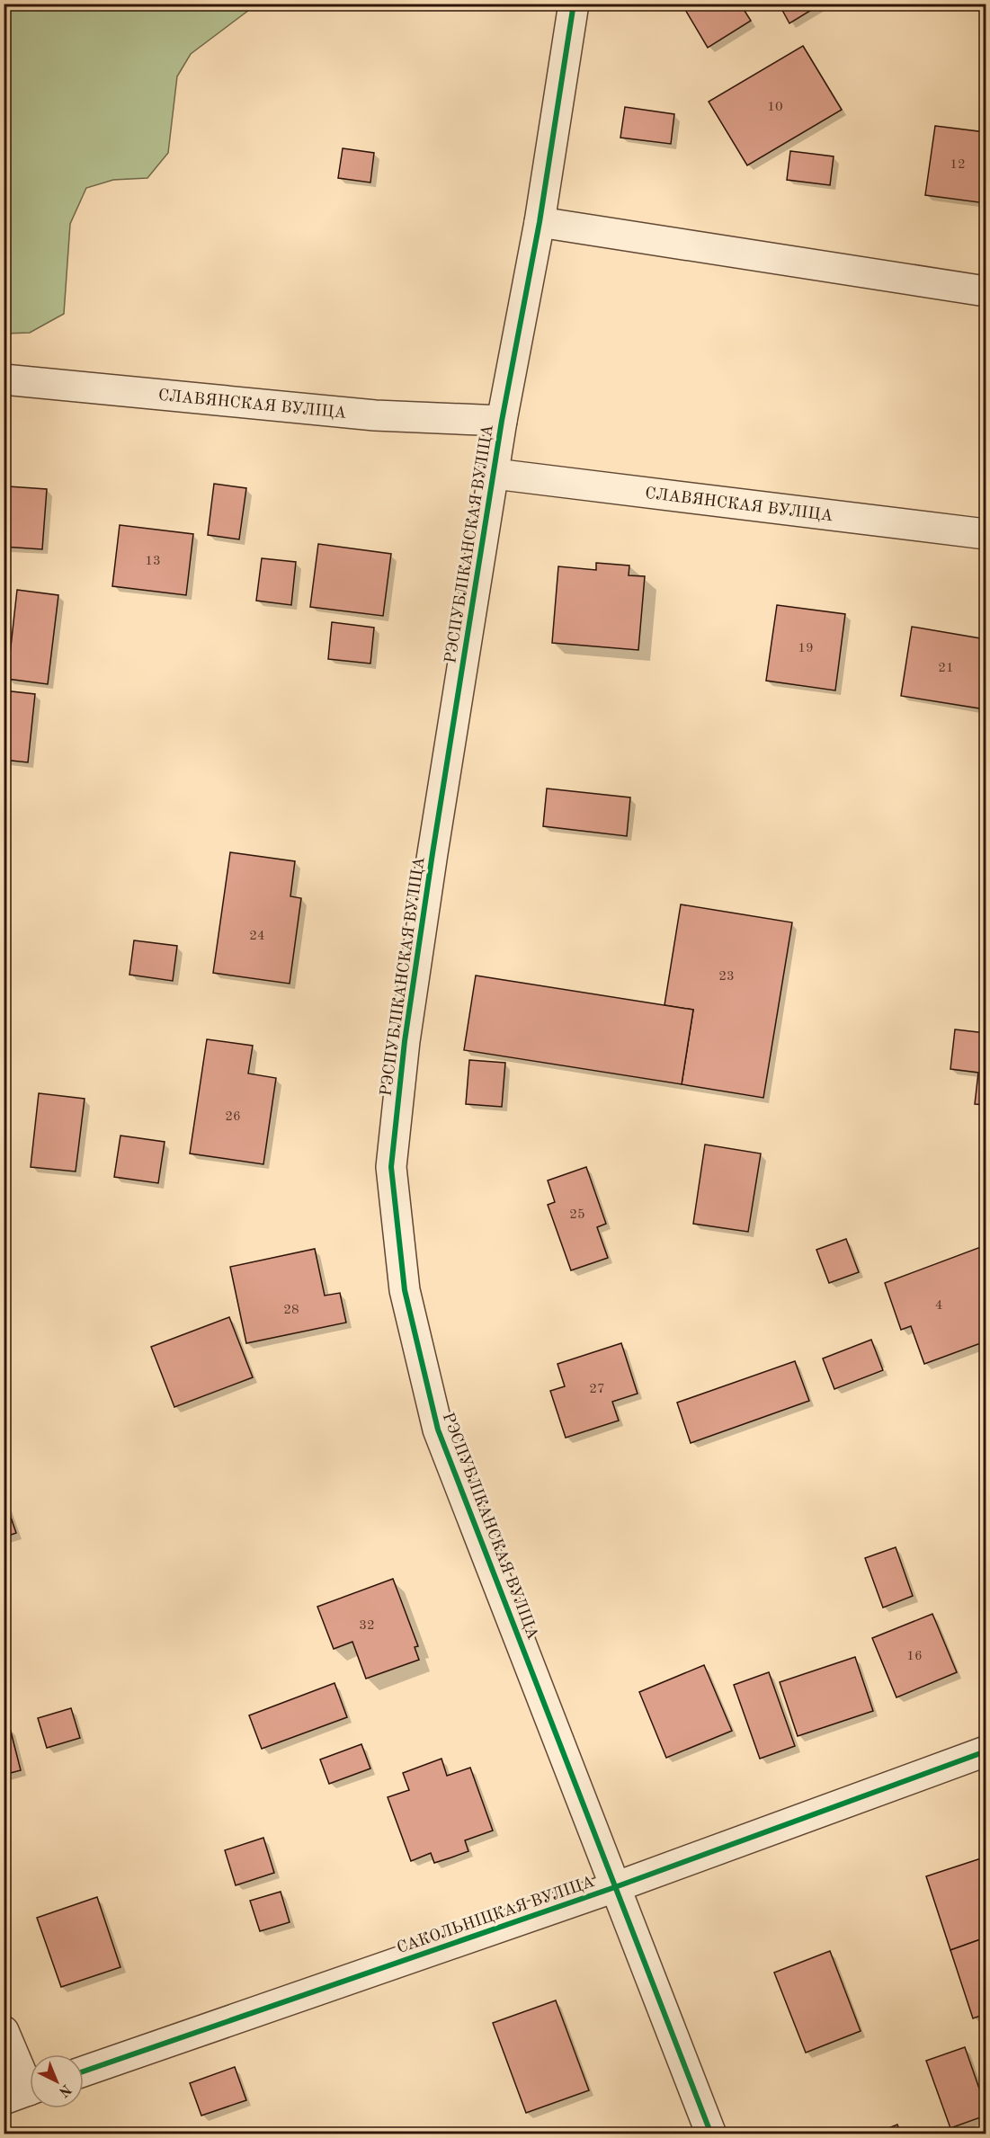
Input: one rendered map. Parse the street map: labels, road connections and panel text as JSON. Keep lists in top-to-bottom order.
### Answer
{
  "streets": {
    "street": ["СЛАВЯНСКАЯ ВУЛІЦА", "РЭСПУБЛІКАНСКАЯ ВУЛІЦА", "САКОЛЬНІЦКАЯ ВУЛІЦА"]
  },
  "crossings": [
    ["СЛАВЯНСКАЯ ВУЛІЦА", "РЭСПУБЛІКАНСКАЯ ВУЛІЦА"],
    ["РЭСПУБЛІКАНСКАЯ ВУЛІЦА", "САКОЛЬНІЦКАЯ ВУЛІЦА"]
  ],
  "house_numbers": [
    "10",
    "12",
    "13",
    "19",
    "21",
    "24",
    "23",
    "26",
    "25",
    "4",
    "28",
    "27",
    "32",
    "16"
  ],
  "north": "bottom right"
}
